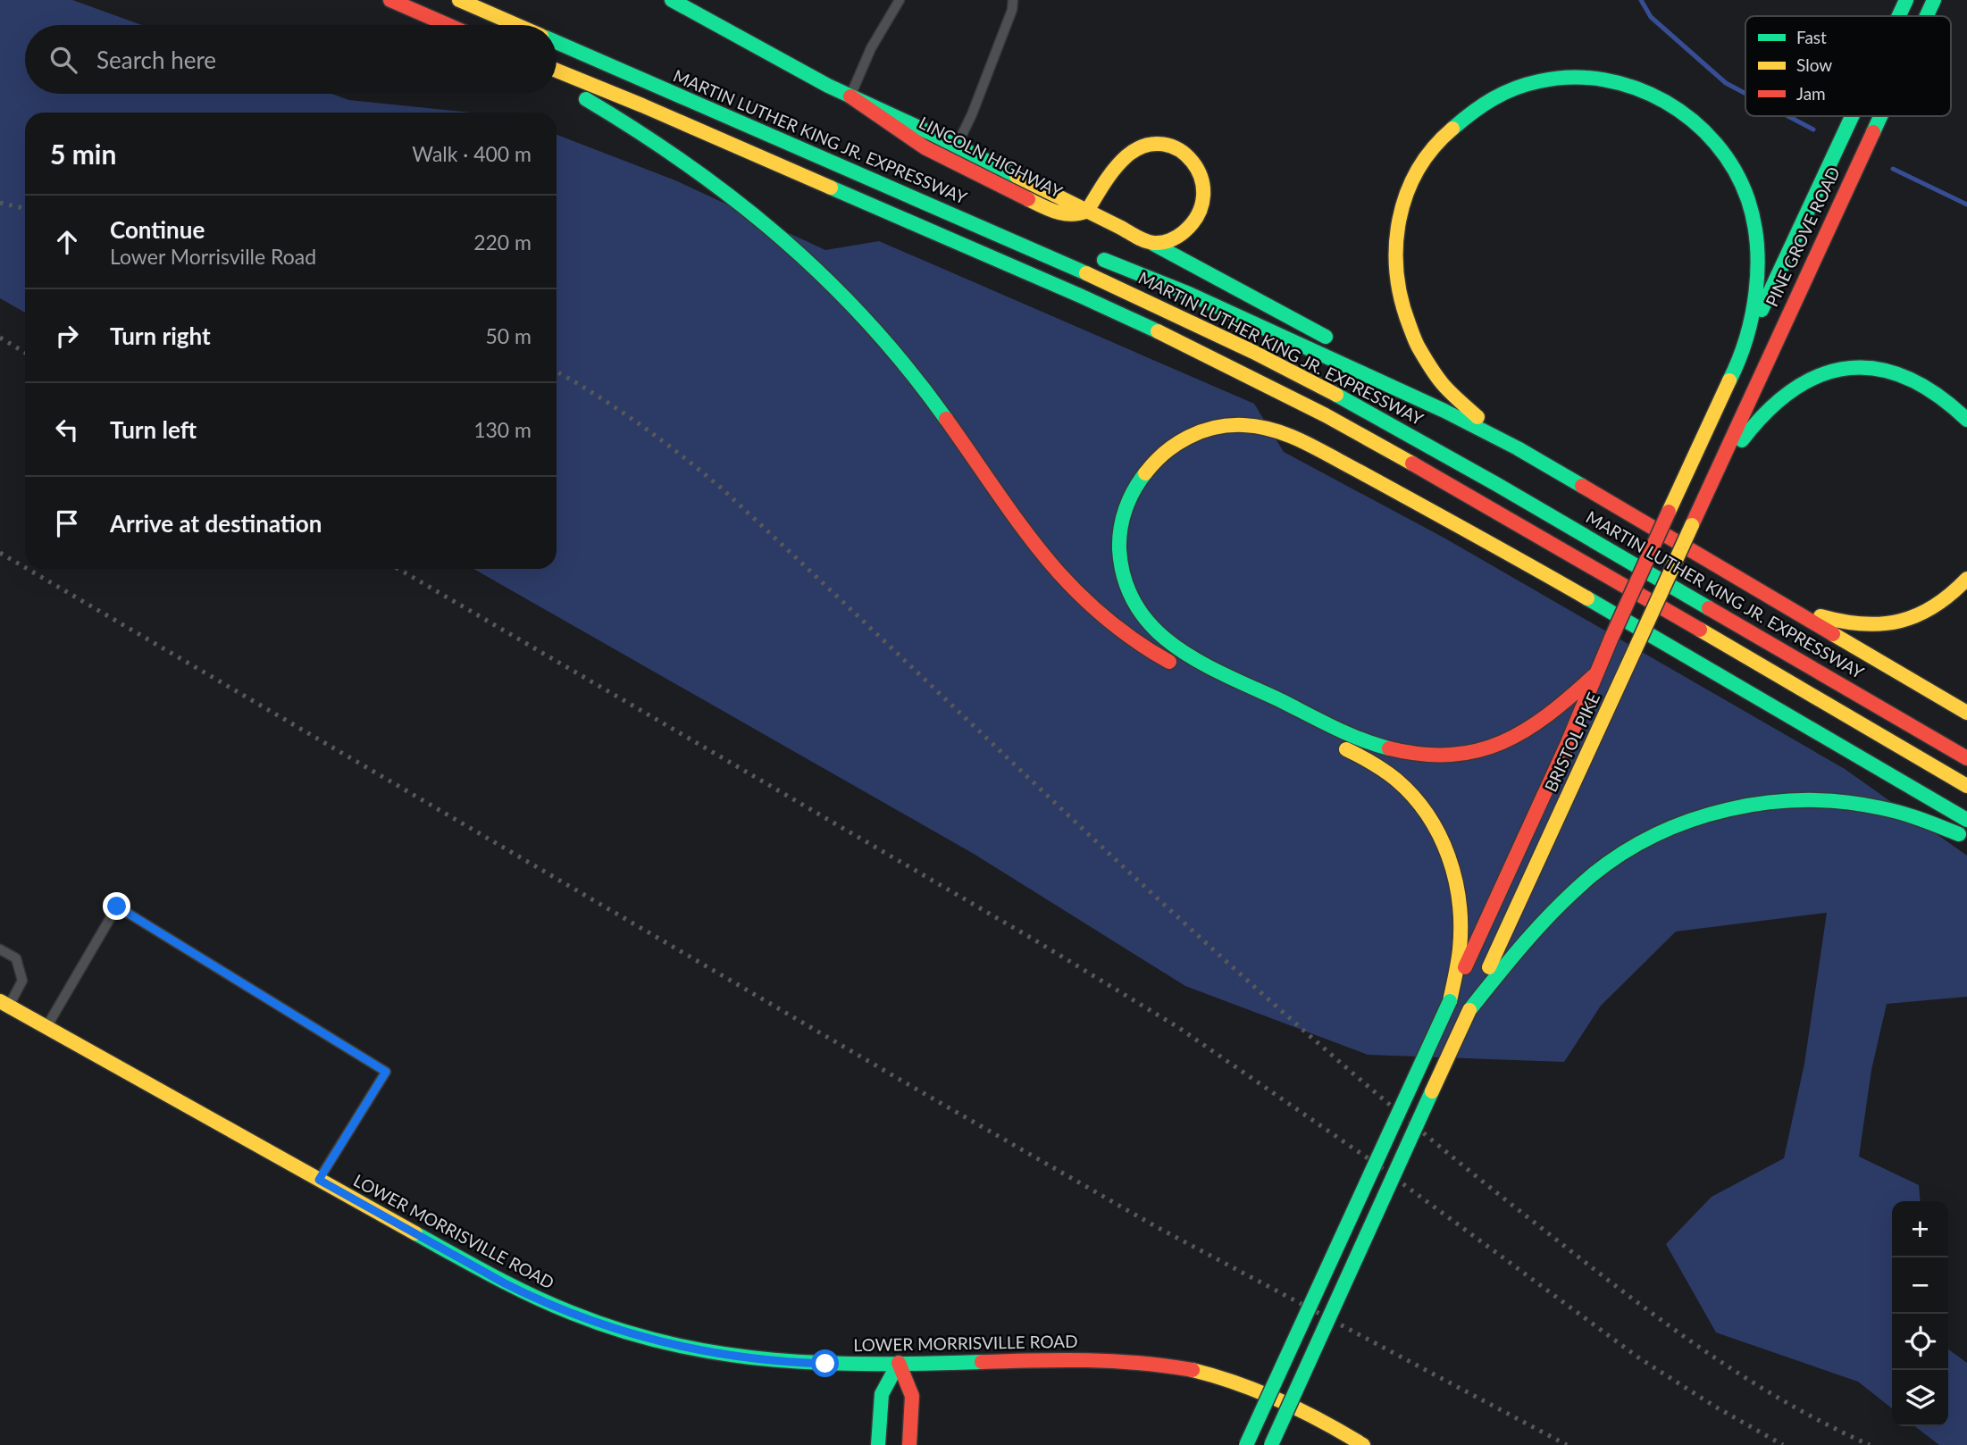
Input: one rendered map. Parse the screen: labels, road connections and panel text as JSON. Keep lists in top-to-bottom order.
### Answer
{
  "streets": {
    "main road": [
      "MARTIN LUTHER KING JR. EXPRESSWAY",
      "LINCOLN HIGHWAY",
      "PINE GROVE ROAD",
      "BRISTOL PIKE",
      "LOWER MORRISVILLE ROAD"
    ]
  },
  "crossings": [
    ["PINE GROVE ROAD", "BRISTOL PIKE"]
  ],
  "legend": ["Fast", "Slow", "Jam"],
  "page": {
    "search": "Search here",
    "heading": ["5 min", "Walk · 400 m"],
    "list": [
      ["Continue", "Lower Morrisville Road", "220 m"],
      ["Turn right", "50 m"],
      ["Turn left", "130 m"],
      "Arrive at destination"
    ],
    "map_buttons": ["+", "−"]
  }
}
